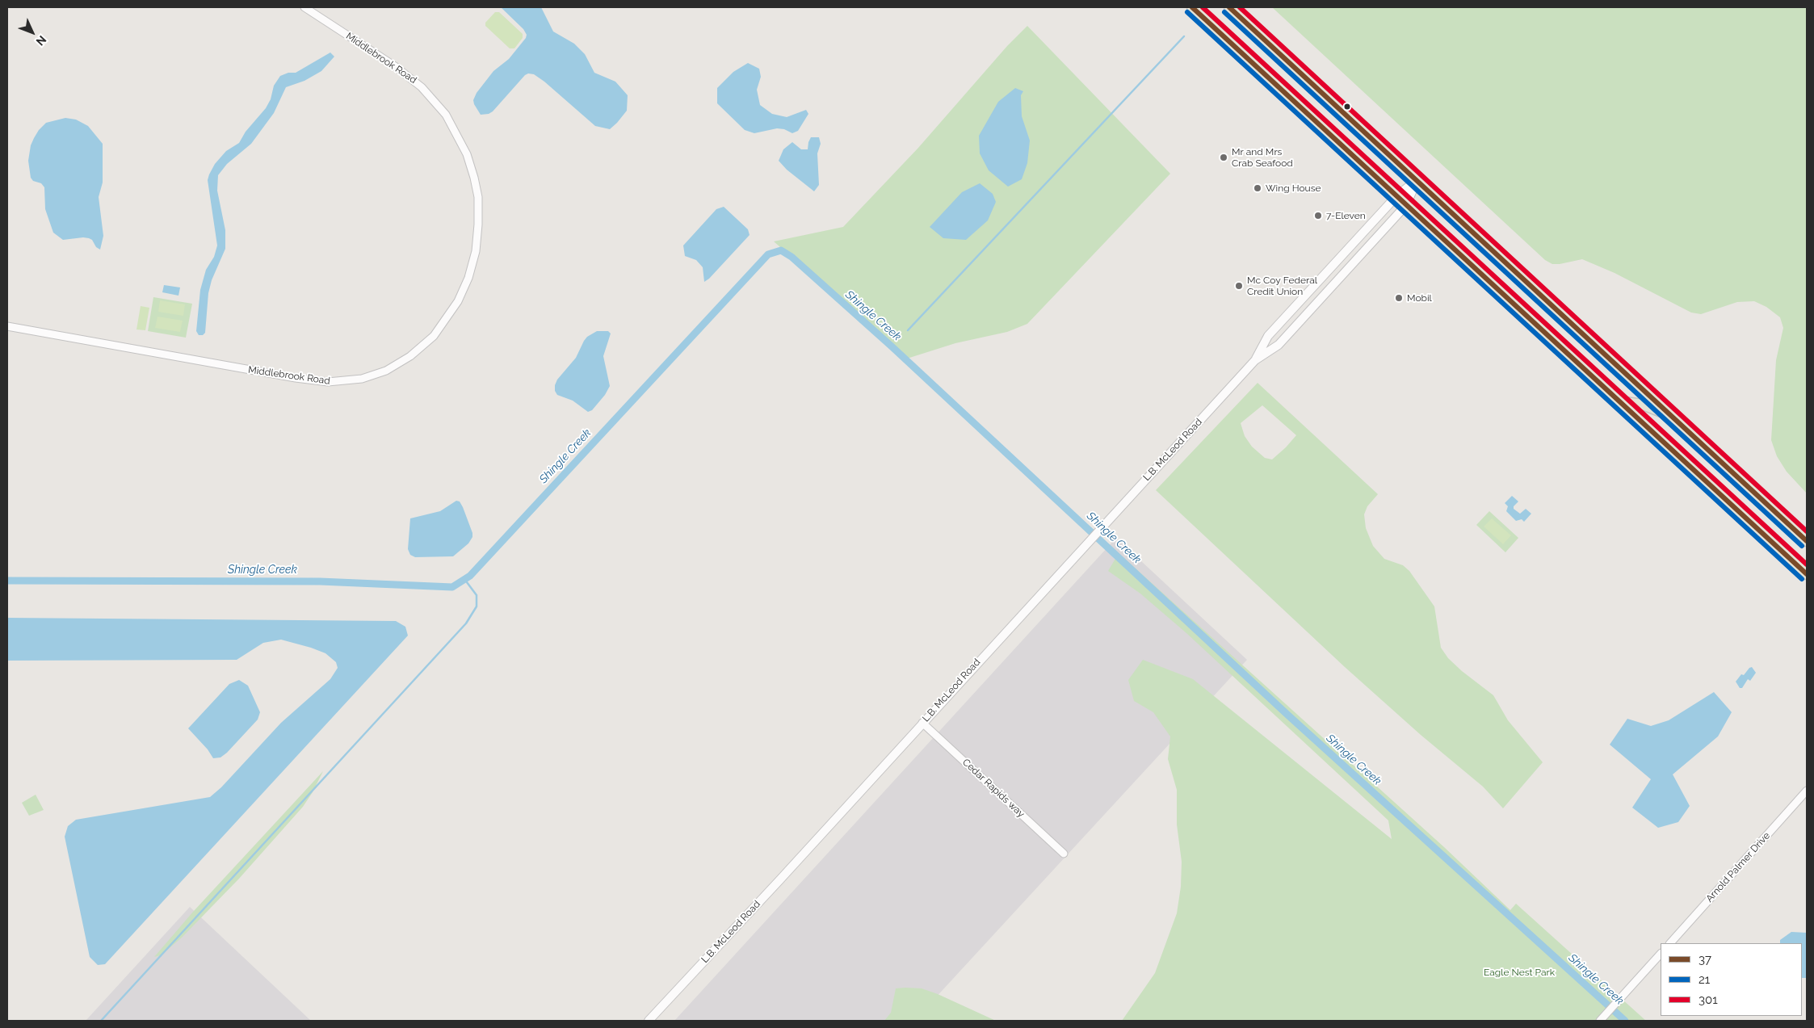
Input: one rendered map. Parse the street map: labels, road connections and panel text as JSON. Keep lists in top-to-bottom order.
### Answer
{
  "streets": {
    "street": [
      "Middlebrook Road",
      "L.B. McLeod Road",
      "Cedar Rapids way",
      "Arnold Palmer Drive"
    ]
  },
  "crossings": [
    ["L.B. McLeod Road", "Cedar Rapids way"]
  ],
  "water": ["Shingle Creek"],
  "parks": ["Eagle Nest Park"],
  "places": [
    "Mr and Mrs Crab Seafood",
    "Wing House",
    "7-Eleven",
    "Mc Coy Federal Credit Union",
    "Mobil"
  ],
  "lines": ["transit line 37", "transit line 301", "transit line 21"],
  "legend": ["37", "21", "301"],
  "north": "bottom right"
}
